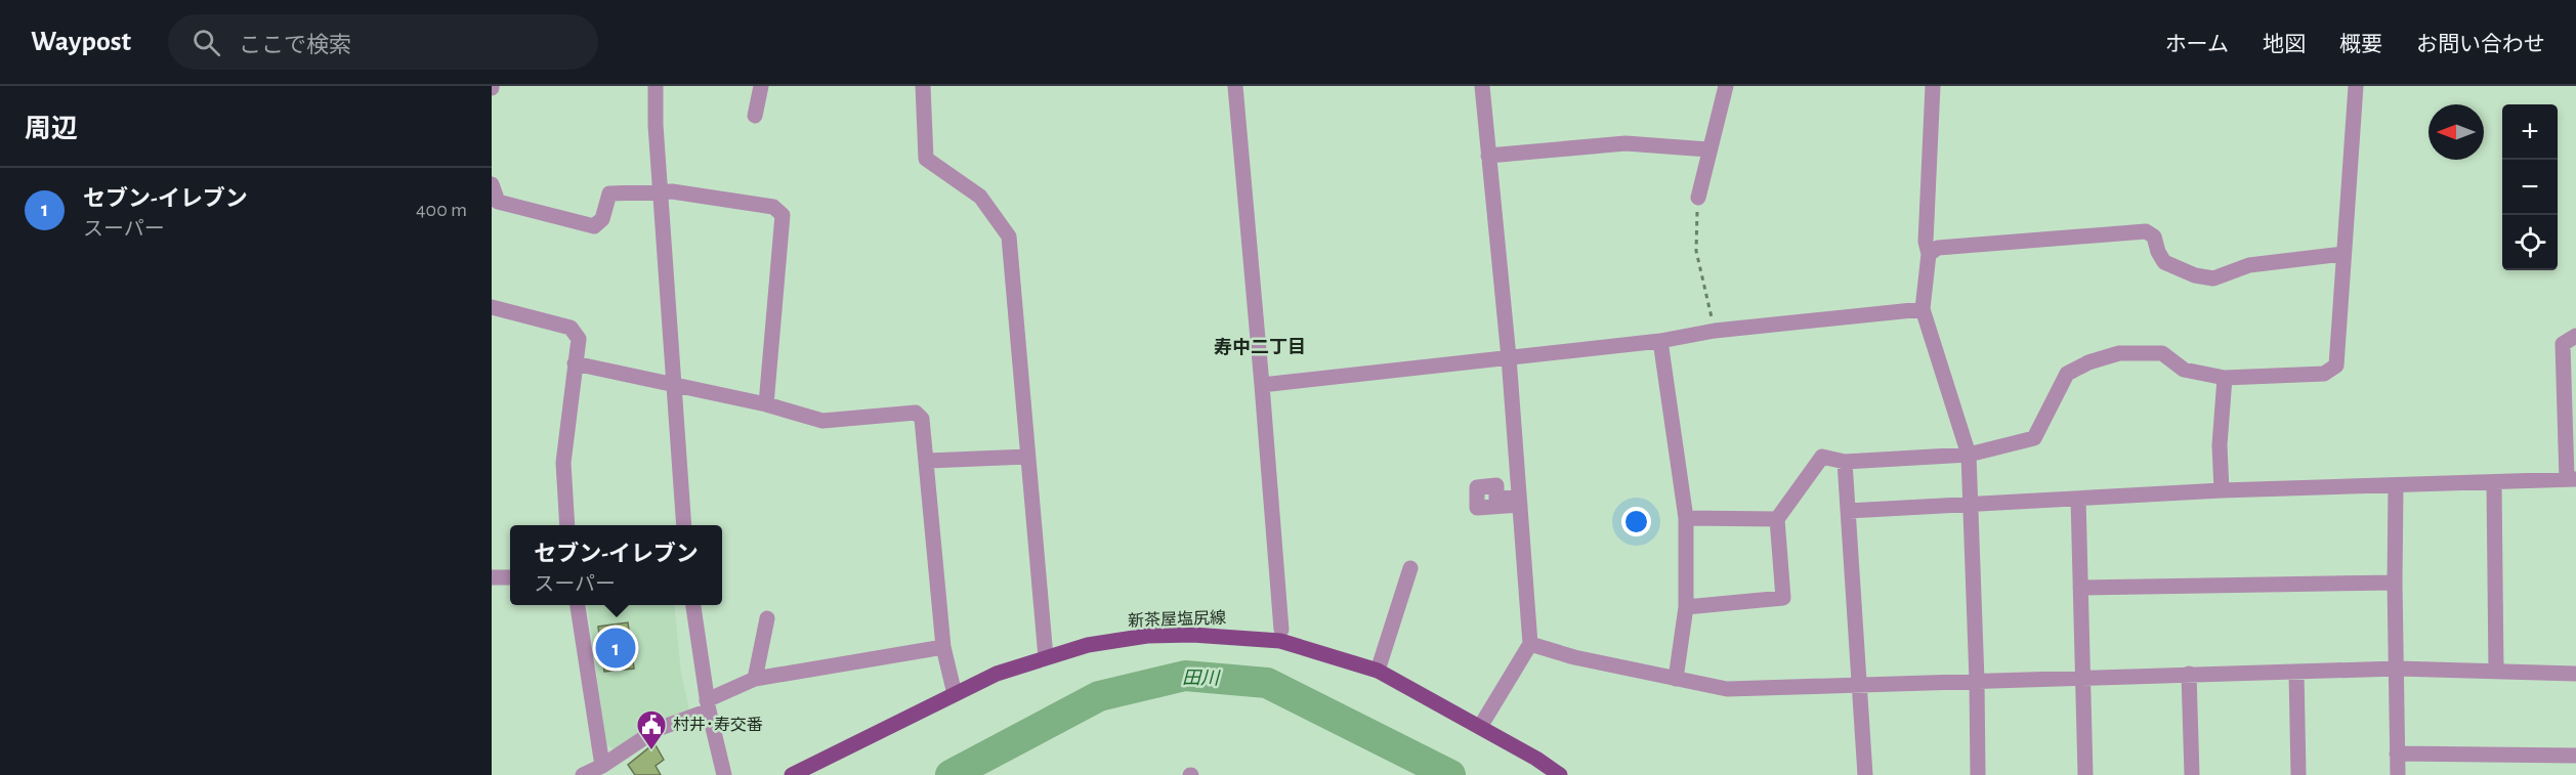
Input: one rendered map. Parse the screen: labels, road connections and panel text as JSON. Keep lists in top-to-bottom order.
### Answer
{
  "streets": {
    "main road": ["新茶屋塩尻線"]
  },
  "districts": ["寿中二丁目"],
  "water": ["田川"],
  "places": {
    "public building": ["村井･寿交番"]
  },
  "north": "left",
  "page": {
    "header": "Waypost",
    "search": "ここで検索",
    "nav": [
      "ホーム",
      "地図",
      "概要",
      "お問い合わせ"
    ],
    "heading": "周辺",
    "map_buttons": ["+", "−"],
    "list": [
      {
        "mark": "1",
        "name": "セブン-イレブン",
        "note": "スーパー",
        "value": "400 m"
      }
    ],
    "popup": ["セブン-イレブン", "スーパー"],
    "pins": "1"
  }
}
